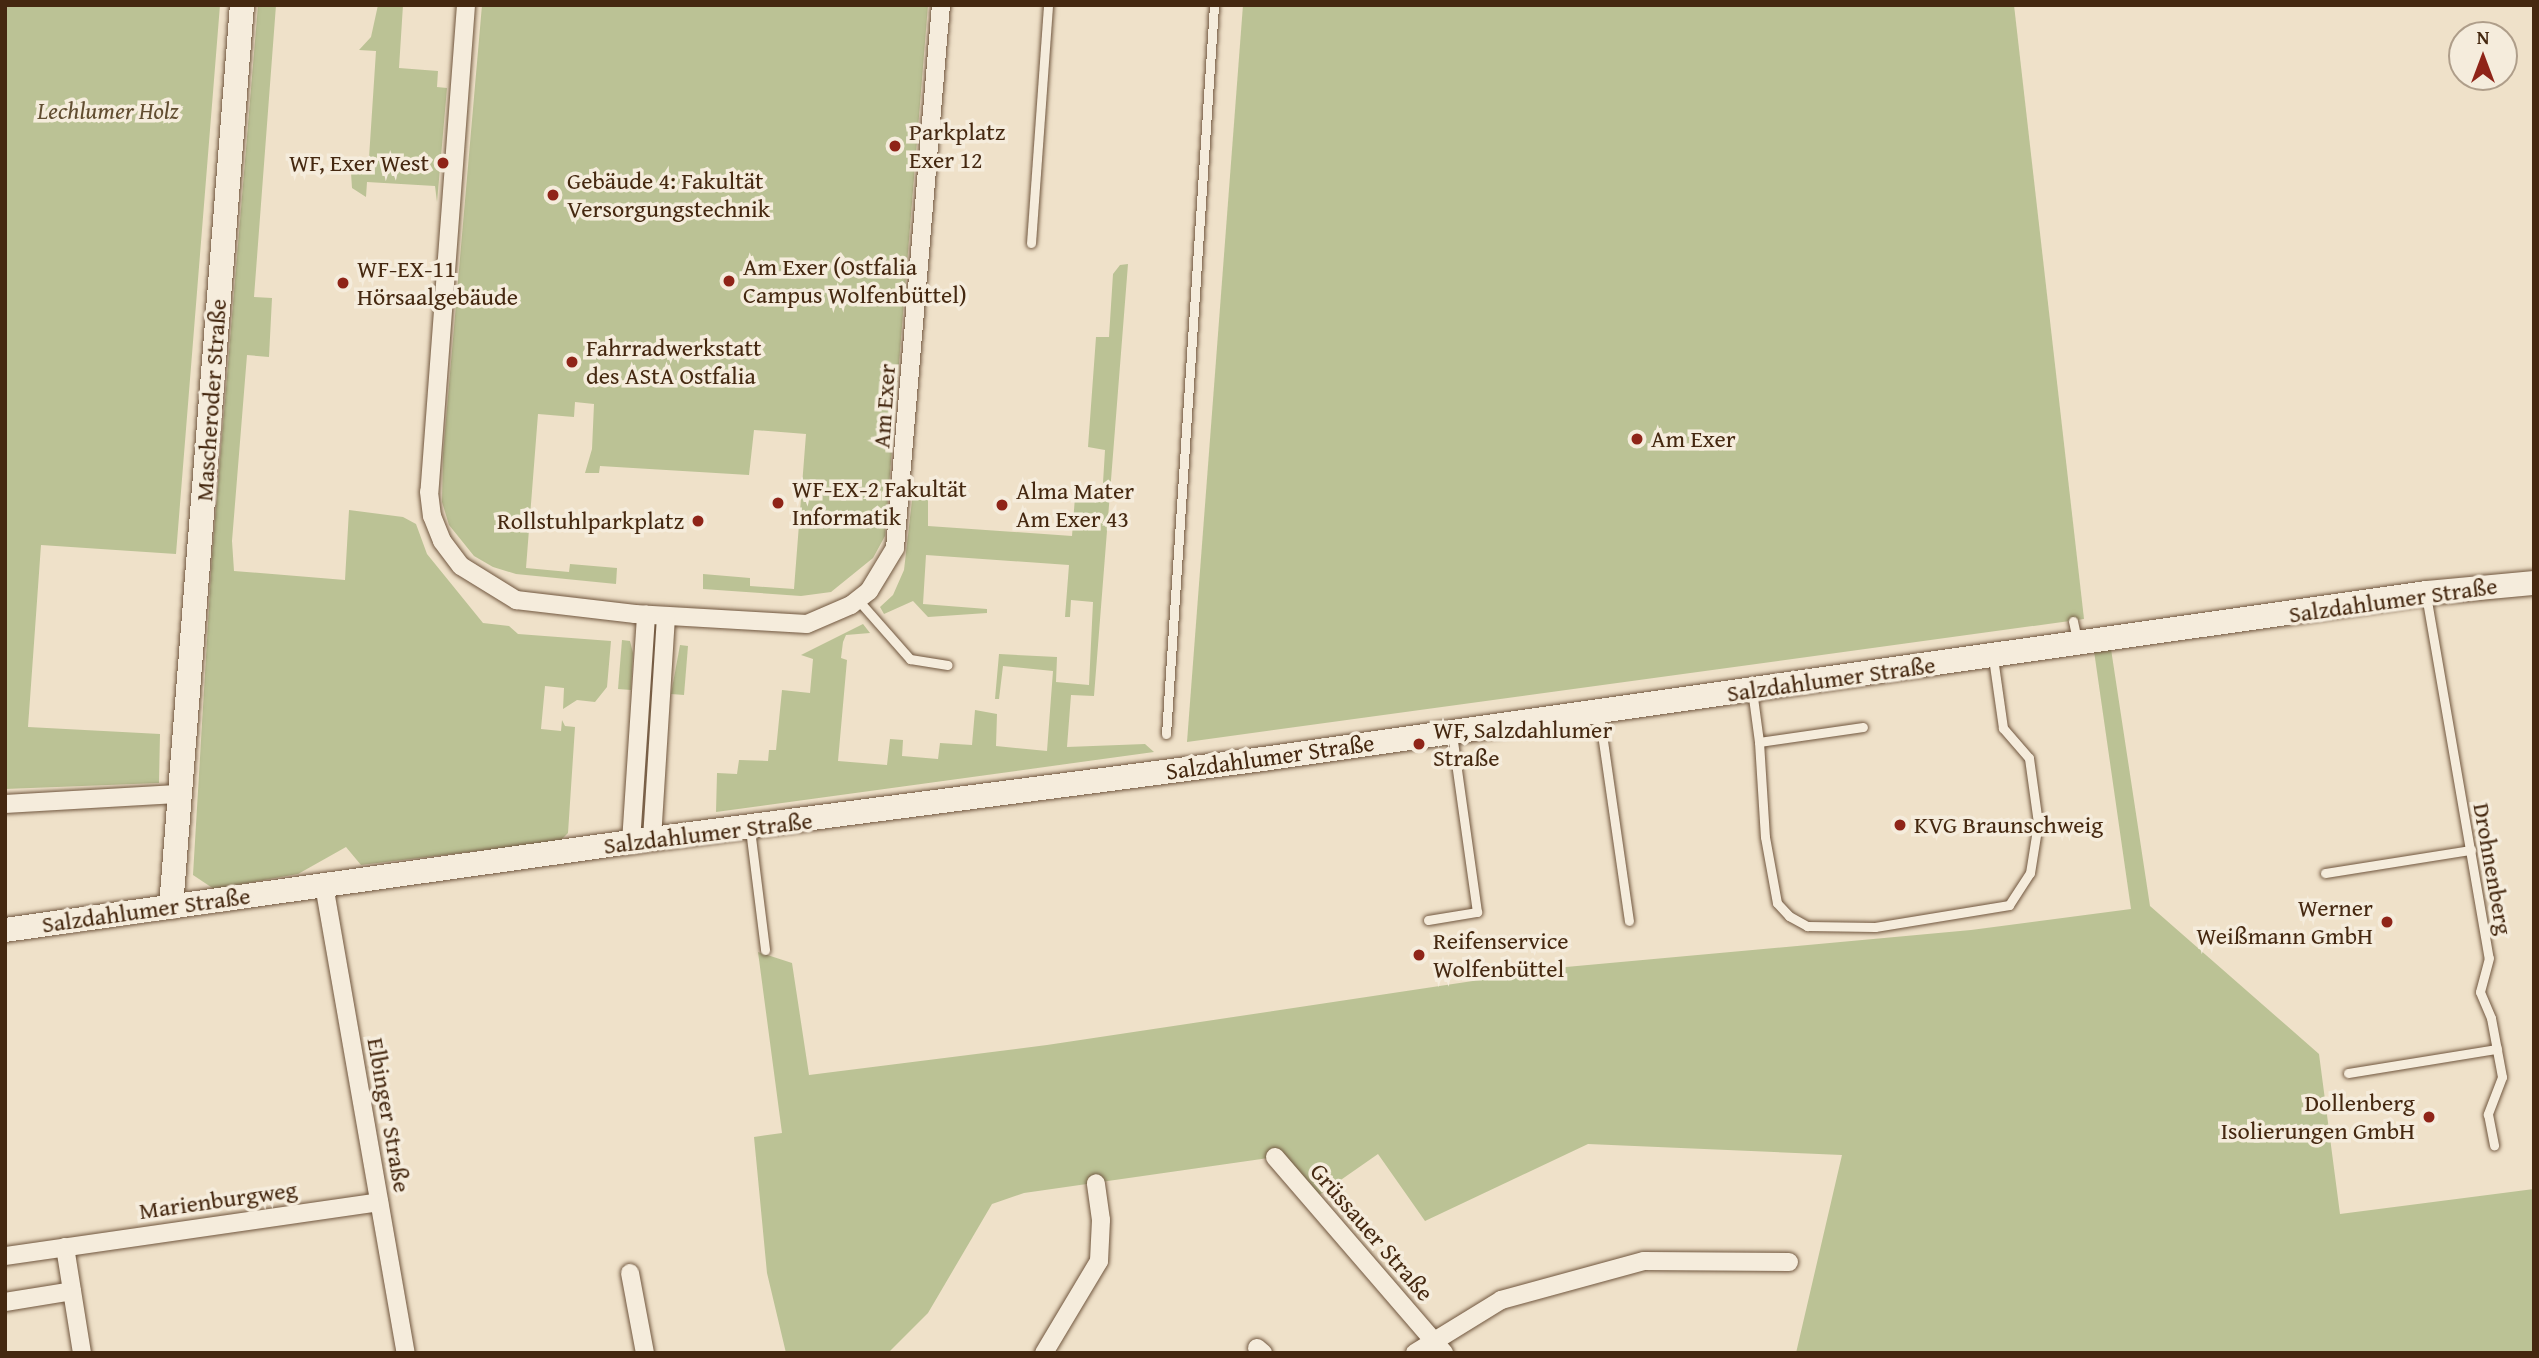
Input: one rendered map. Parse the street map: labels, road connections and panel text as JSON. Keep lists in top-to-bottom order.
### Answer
{
  "streets": {
    "street": [
      "Mascheroder Straße",
      "Am Exer",
      "Salzdahlumer Straße",
      "Elbinger Straße",
      "Marienburgweg",
      "Grüssauer Straße"
    ],
    "lane": ["Drohnenberg"]
  },
  "crossings": [
    ["Mascheroder Straße", "Salzdahlumer Straße"],
    ["Salzdahlumer Straße", "Drohnenberg"],
    ["Salzdahlumer Straße", "Elbinger Straße"],
    ["Elbinger Straße", "Marienburgweg"]
  ],
  "parks": ["Lechlumer Holz"],
  "places": [
    "Parkplatz Exer 12",
    "WF, Exer West",
    "Gebäude 4: Fakultät Versorgungstechnik",
    "Am Exer (Ostfalia Campus Wolfenbüttel)",
    "WF-EX-11 Hörsaalgebäude",
    "Fahrradwerkstatt des AStA Ostfalia",
    "Am Exer",
    "WF-EX-2 Fakultät Informatik",
    "Alma Mater Am Exer 43",
    "Rollstuhlparkplatz",
    "WF, Salzdahlumer Straße",
    "KVG Braunschweig",
    "Werner Weißmann GmbH",
    "Reifenservice Wolfenbüttel",
    "Dollenberg Isolierungen GmbH"
  ],
  "north": "top"
}
